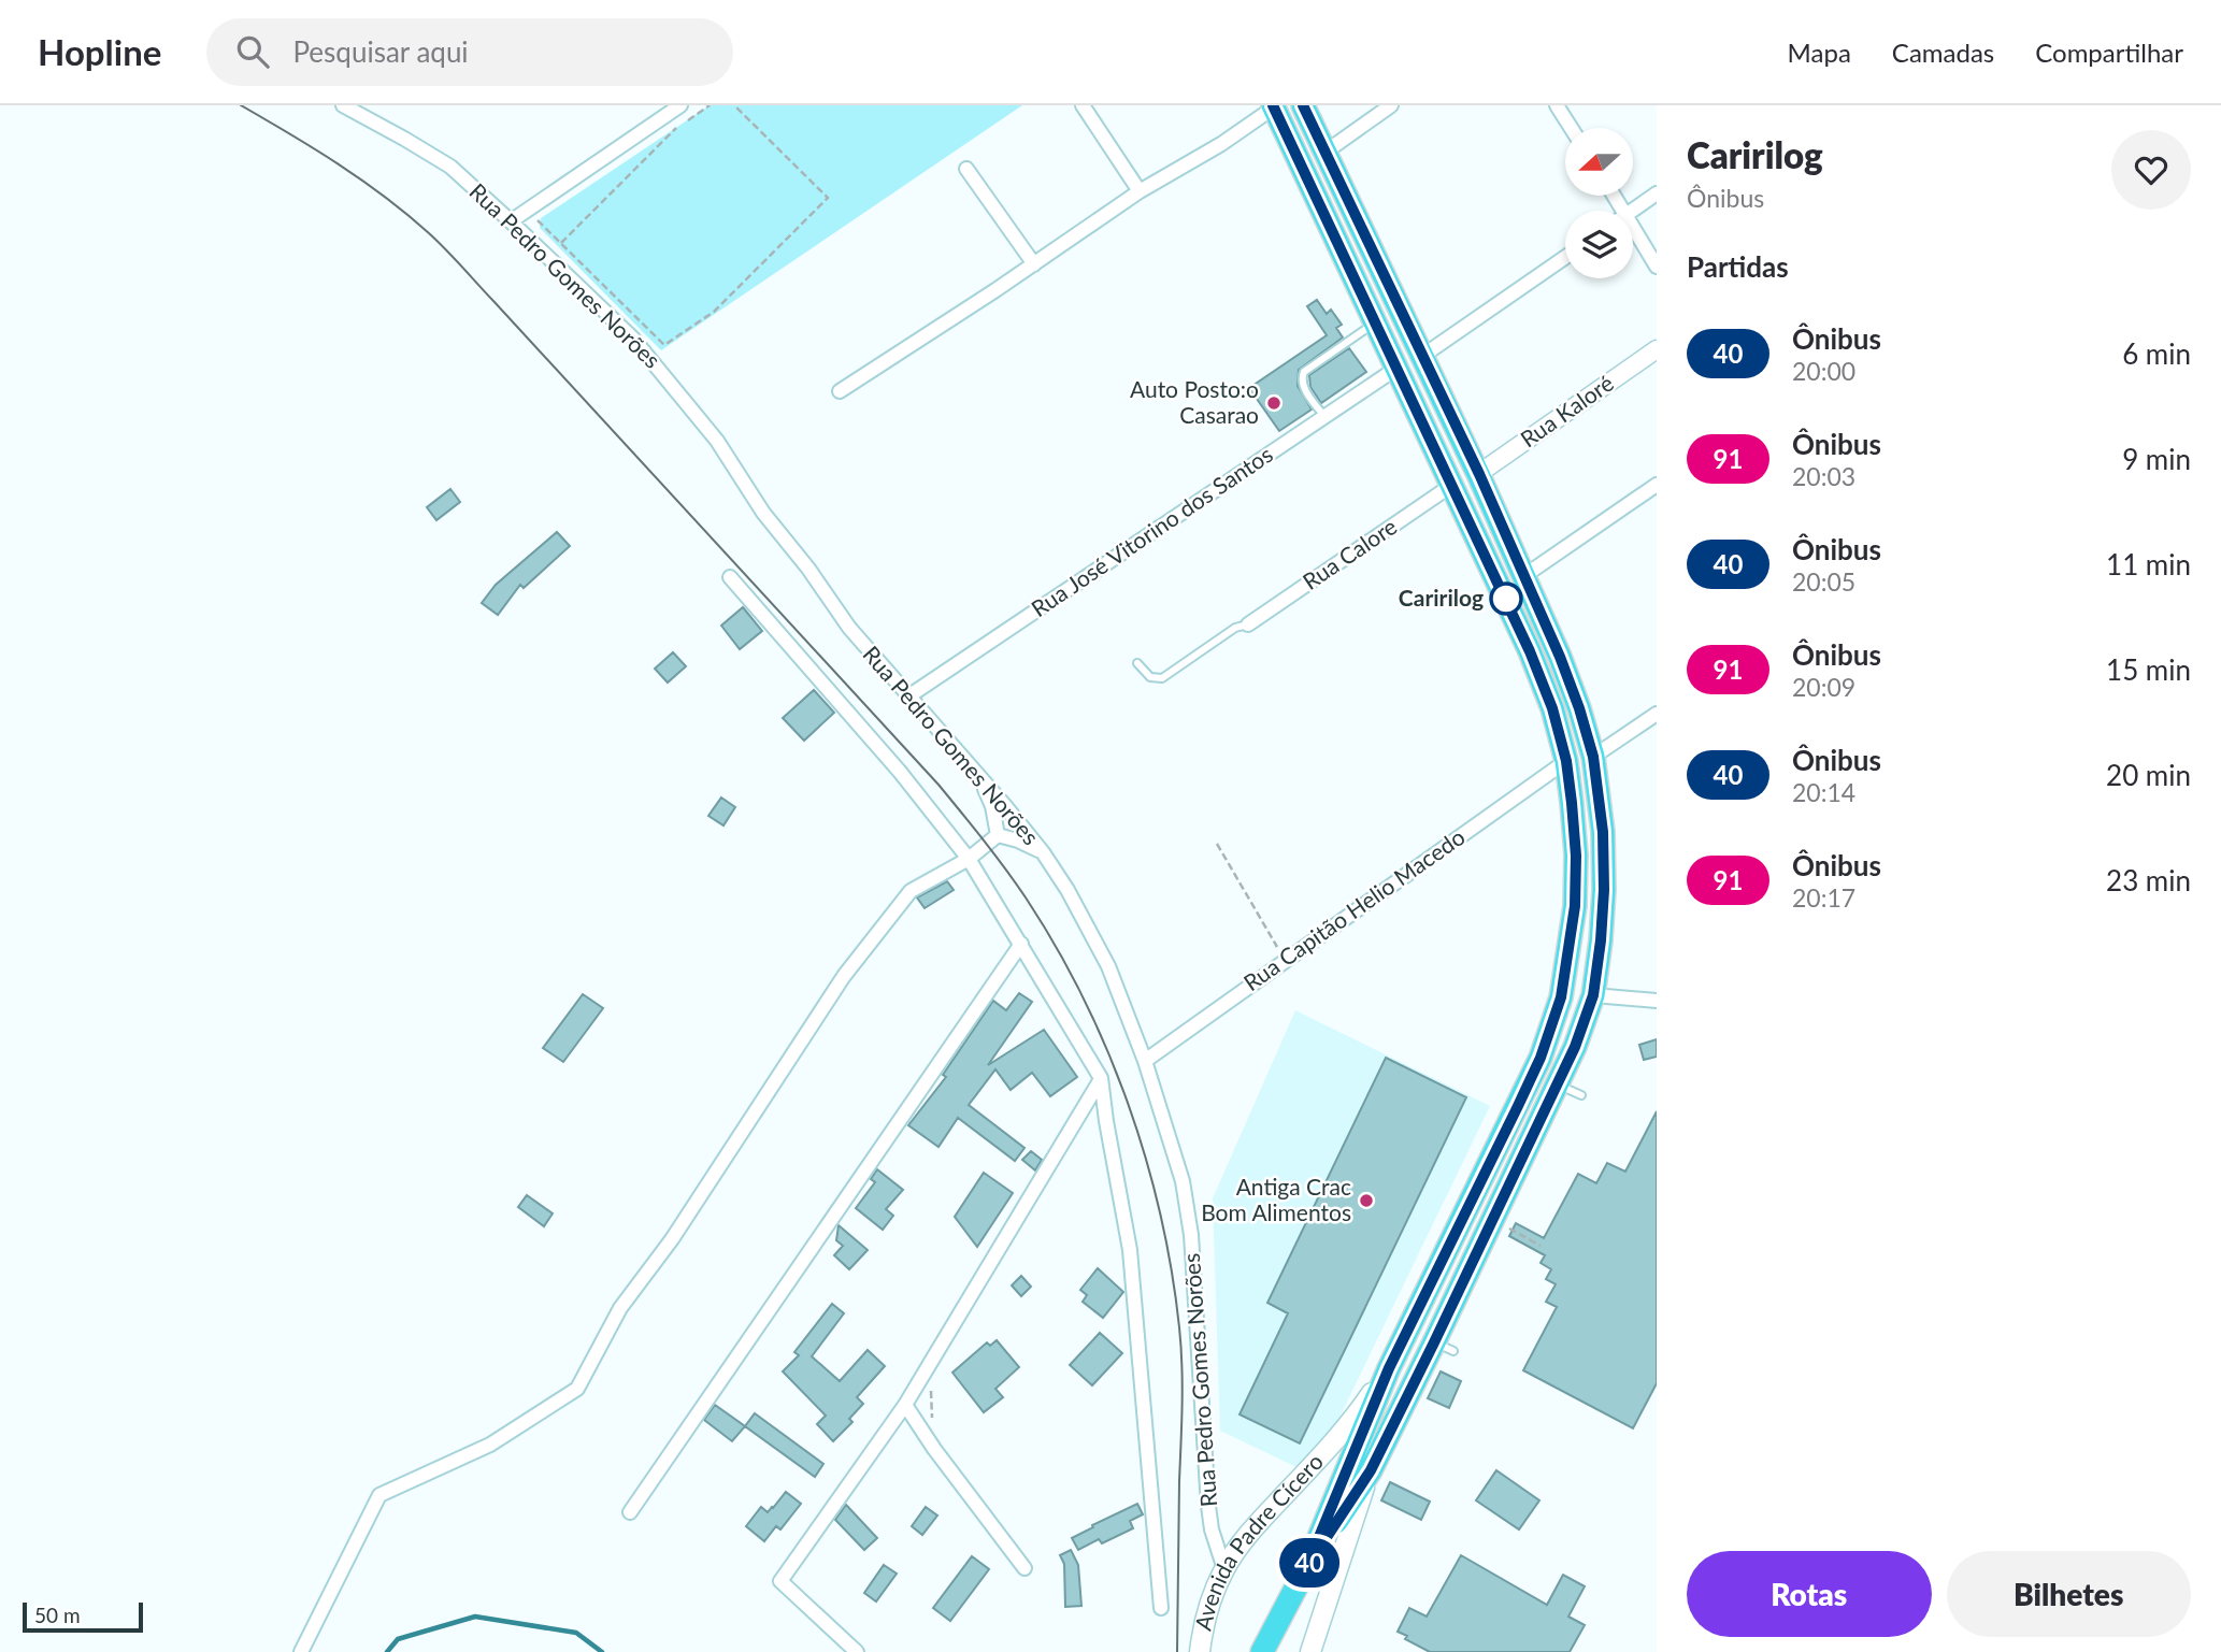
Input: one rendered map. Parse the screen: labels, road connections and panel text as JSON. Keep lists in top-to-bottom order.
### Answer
{
  "streets": {
    "highway": ["Avenida Padre Cícero"],
    "street": [
      "Rua Pedro Gomes Norões",
      "Rua Kaloré",
      "Rua José Vitorino dos Santos",
      "Rua Calore",
      "Rua Capitão Helio Macedo"
    ]
  },
  "crossings": [
    ["Rua Pedro Gomes Norões", "Rua José Vitorino dos Santos"],
    ["Rua Pedro Gomes Norões", "Rua Capitão Helio Macedo"],
    ["Rua Pedro Gomes Norões", "Avenida Padre Cícero"],
    ["Rua Kaloré", "Avenida Padre Cícero"],
    ["Rua José Vitorino dos Santos", "Avenida Padre Cícero"],
    ["Rua Calore", "Avenida Padre Cícero"],
    ["Rua Capitão Helio Macedo", "Avenida Padre Cícero"]
  ],
  "places": ["Auto Posto:o Casarao", "Caririlog", "Antiga Crac Bom Alimentos"],
  "lines": ["bus line 40"],
  "scale_bar": "50 m",
  "north": "left",
  "page": {
    "header": "Hopline",
    "search": "Pesquisar aqui",
    "nav": ["Mapa", "Camadas", "Compartilhar"],
    "on_map": "40",
    "heading": [
      ["Caririlog", "Ônibus"],
      "Partidas"
    ],
    "list": [
      {
        "mark": "40",
        "name": "Ônibus",
        "note": "20:00",
        "value": "6 min"
      },
      {
        "mark": "91",
        "name": "Ônibus",
        "note": "20:03",
        "value": "9 min"
      },
      {
        "mark": "40",
        "name": "Ônibus",
        "note": "20:05",
        "value": "11 min"
      },
      {
        "mark": "91",
        "name": "Ônibus",
        "note": "20:09",
        "value": "15 min"
      },
      {
        "mark": "40",
        "name": "Ônibus",
        "note": "20:14",
        "value": "20 min"
      },
      {
        "mark": "91",
        "name": "Ônibus",
        "note": "20:17",
        "value": "23 min"
      }
    ],
    "buttons": ["Rotas", "Bilhetes"],
    "scale": "50 m"
  }
}
